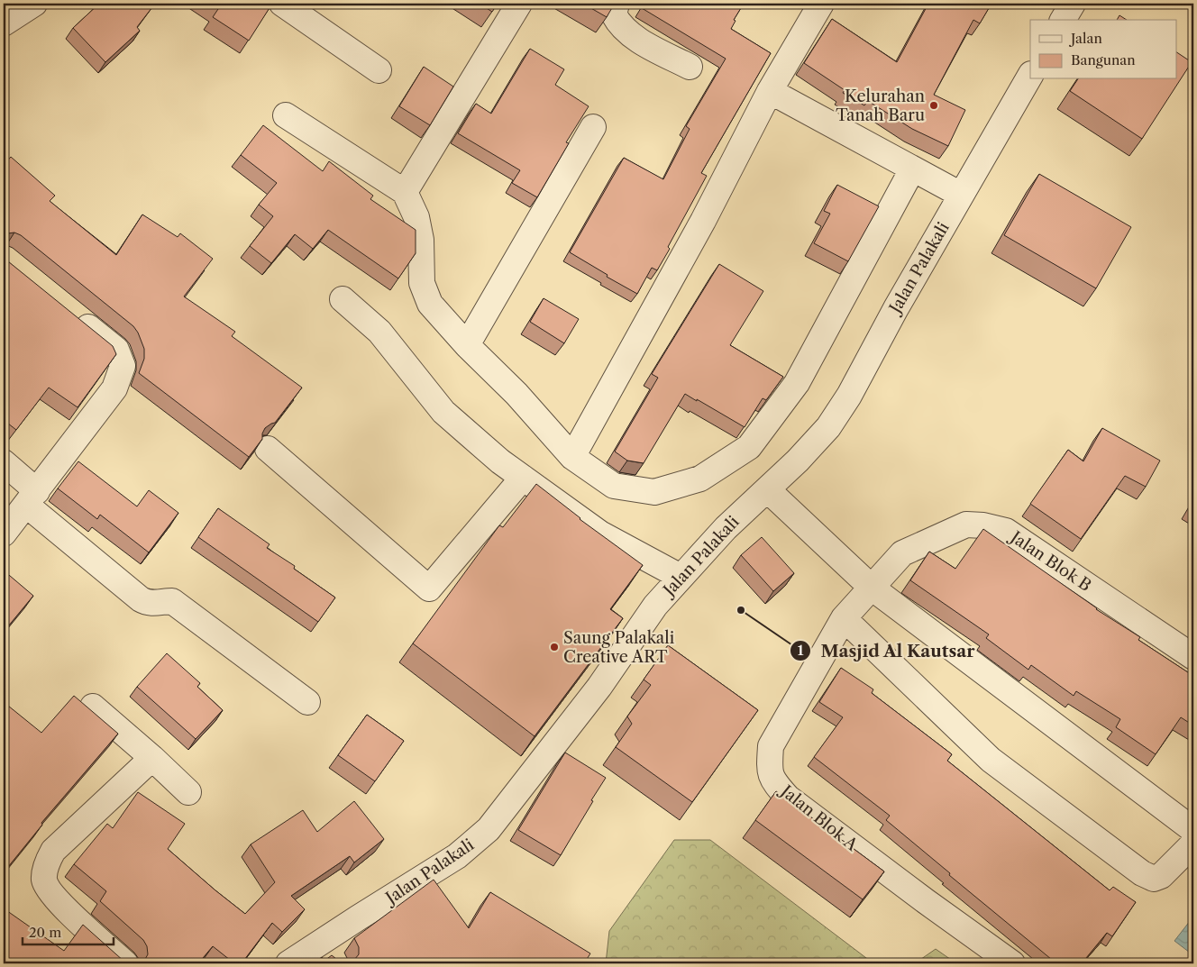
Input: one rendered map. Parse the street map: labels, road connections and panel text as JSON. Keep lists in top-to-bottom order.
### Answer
{
  "streets": {
    "street": ["Jalan Palakali", "Jalan Blok B", "Jalan Blok A"]
  },
  "crossings": [
    ["Jalan Blok B", "Jalan Blok A"]
  ],
  "places": ["Kelurahan Tanah Baru", "Masjid Al Kautsar", "Saung Palakali Creative ART"],
  "legend": ["Jalan", "Bangunan"],
  "scale_bar": "20 m"
}
